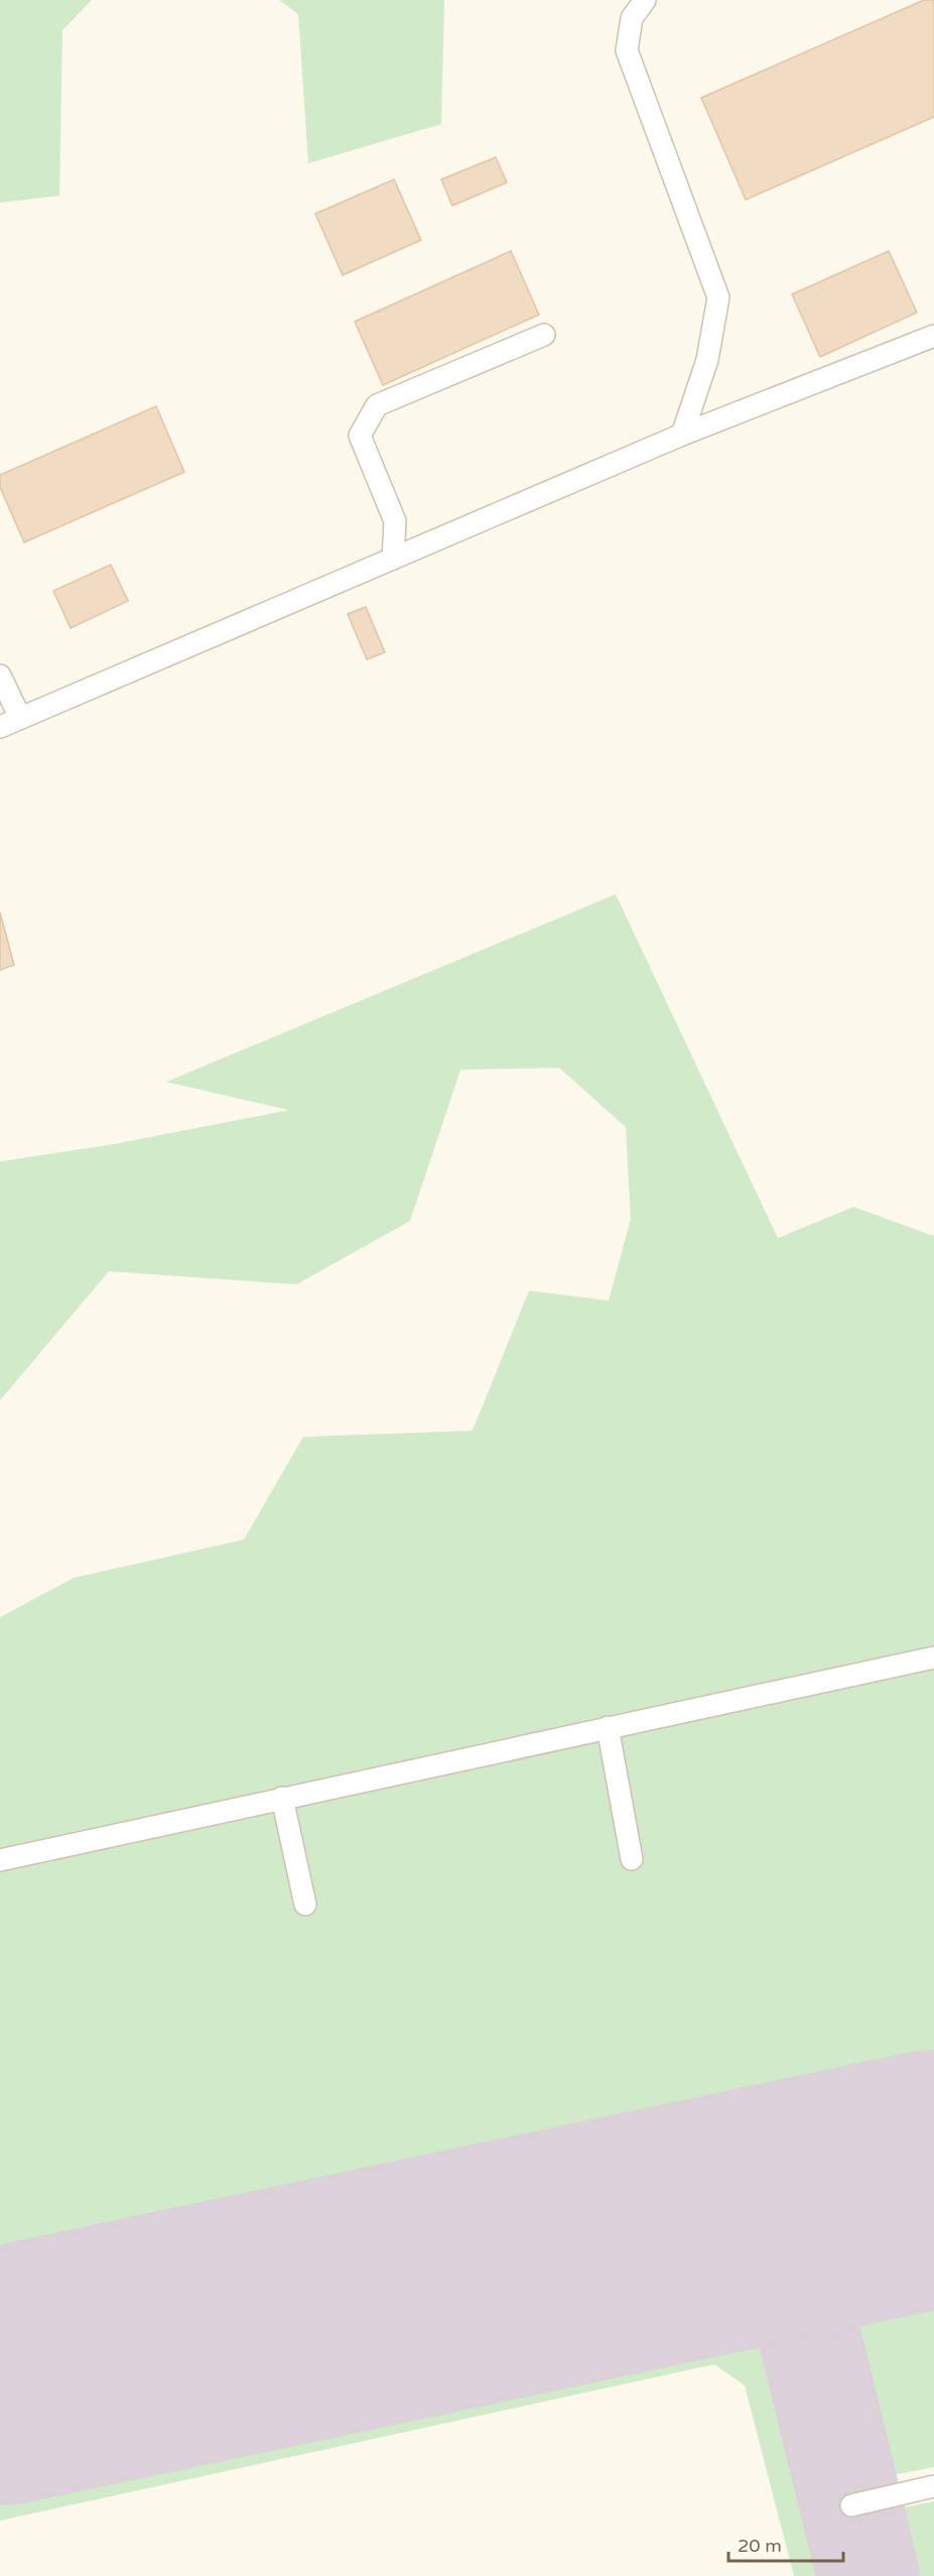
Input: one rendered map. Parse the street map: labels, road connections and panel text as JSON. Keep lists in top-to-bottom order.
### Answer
{
  "scale_bar": "20 m"
}
